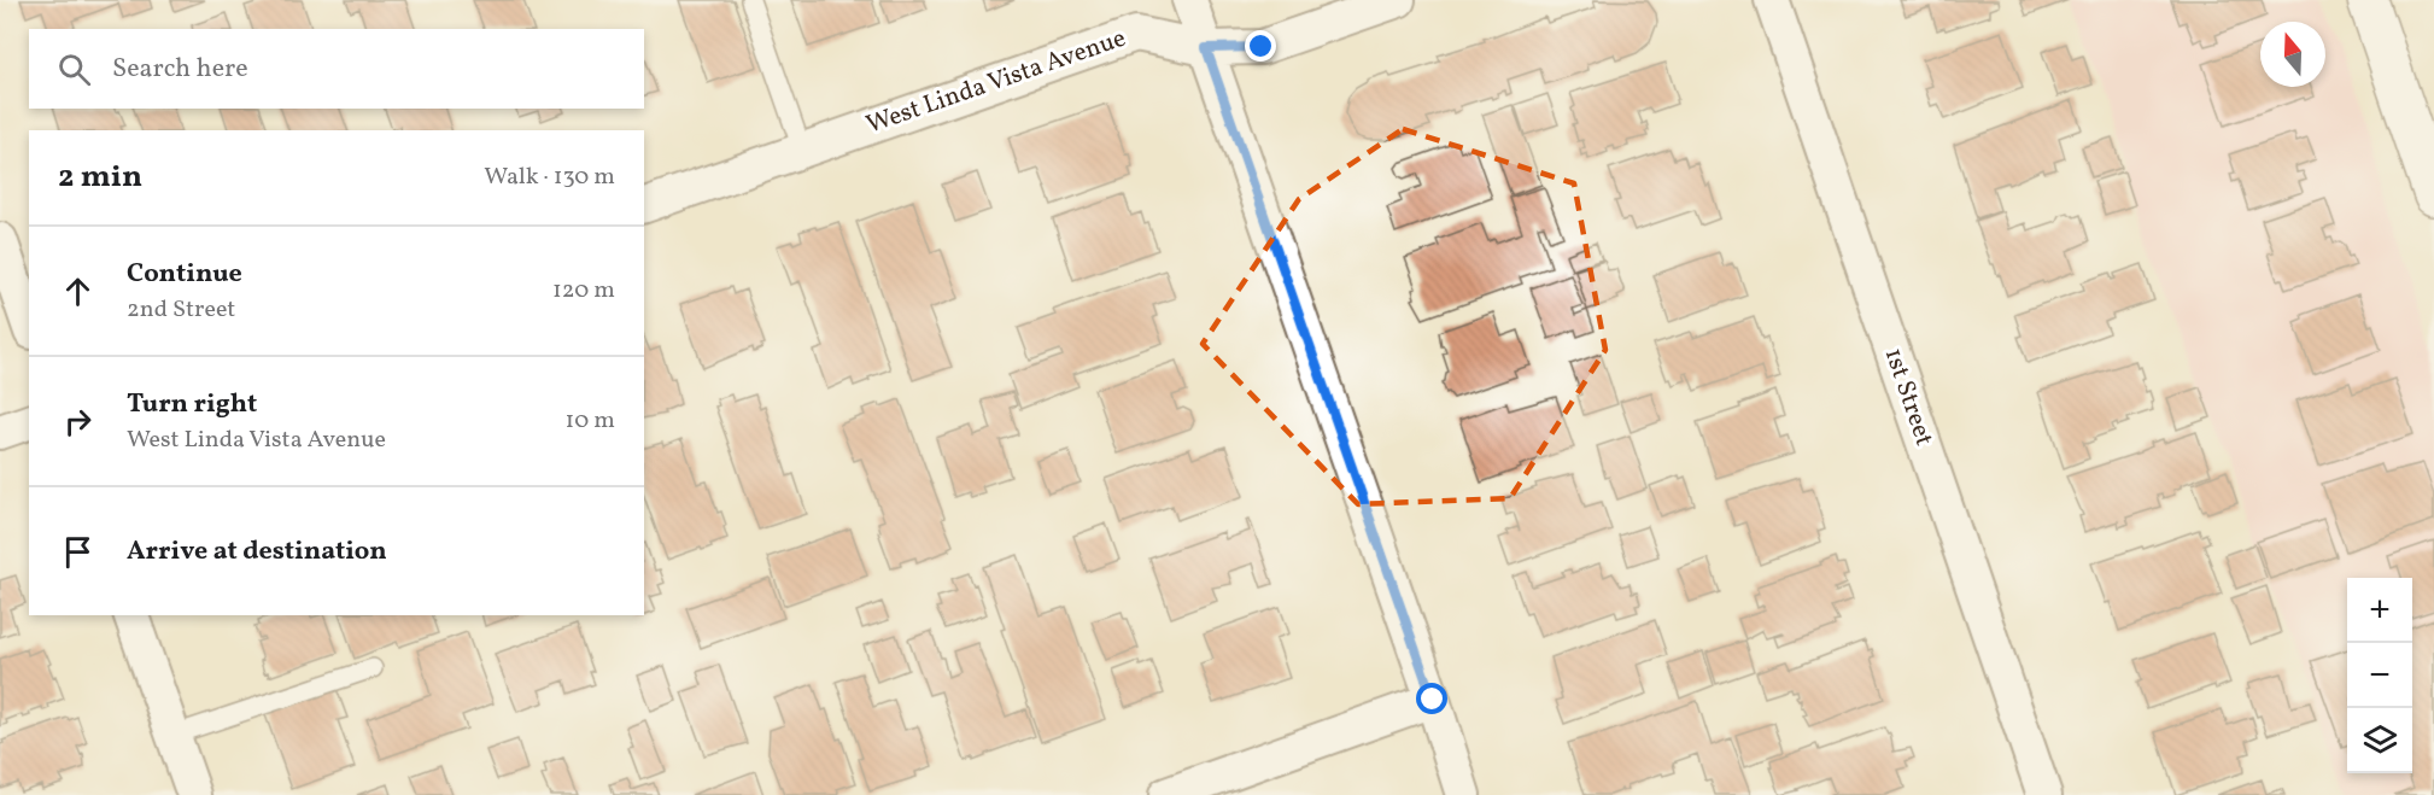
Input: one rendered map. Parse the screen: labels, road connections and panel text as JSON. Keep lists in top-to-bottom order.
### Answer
{
  "streets": {
    "street": ["West Linda Vista Avenue", "1st Street"]
  },
  "north": "top",
  "page": {
    "search": "Search here",
    "heading": ["2 min", "Walk · 130 m"],
    "list": [
      ["Continue", "2nd Street", "120 m"],
      ["Turn right", "West Linda Vista Avenue", "10 m"],
      "Arrive at destination"
    ],
    "map_buttons": ["+", "−"]
  }
}
